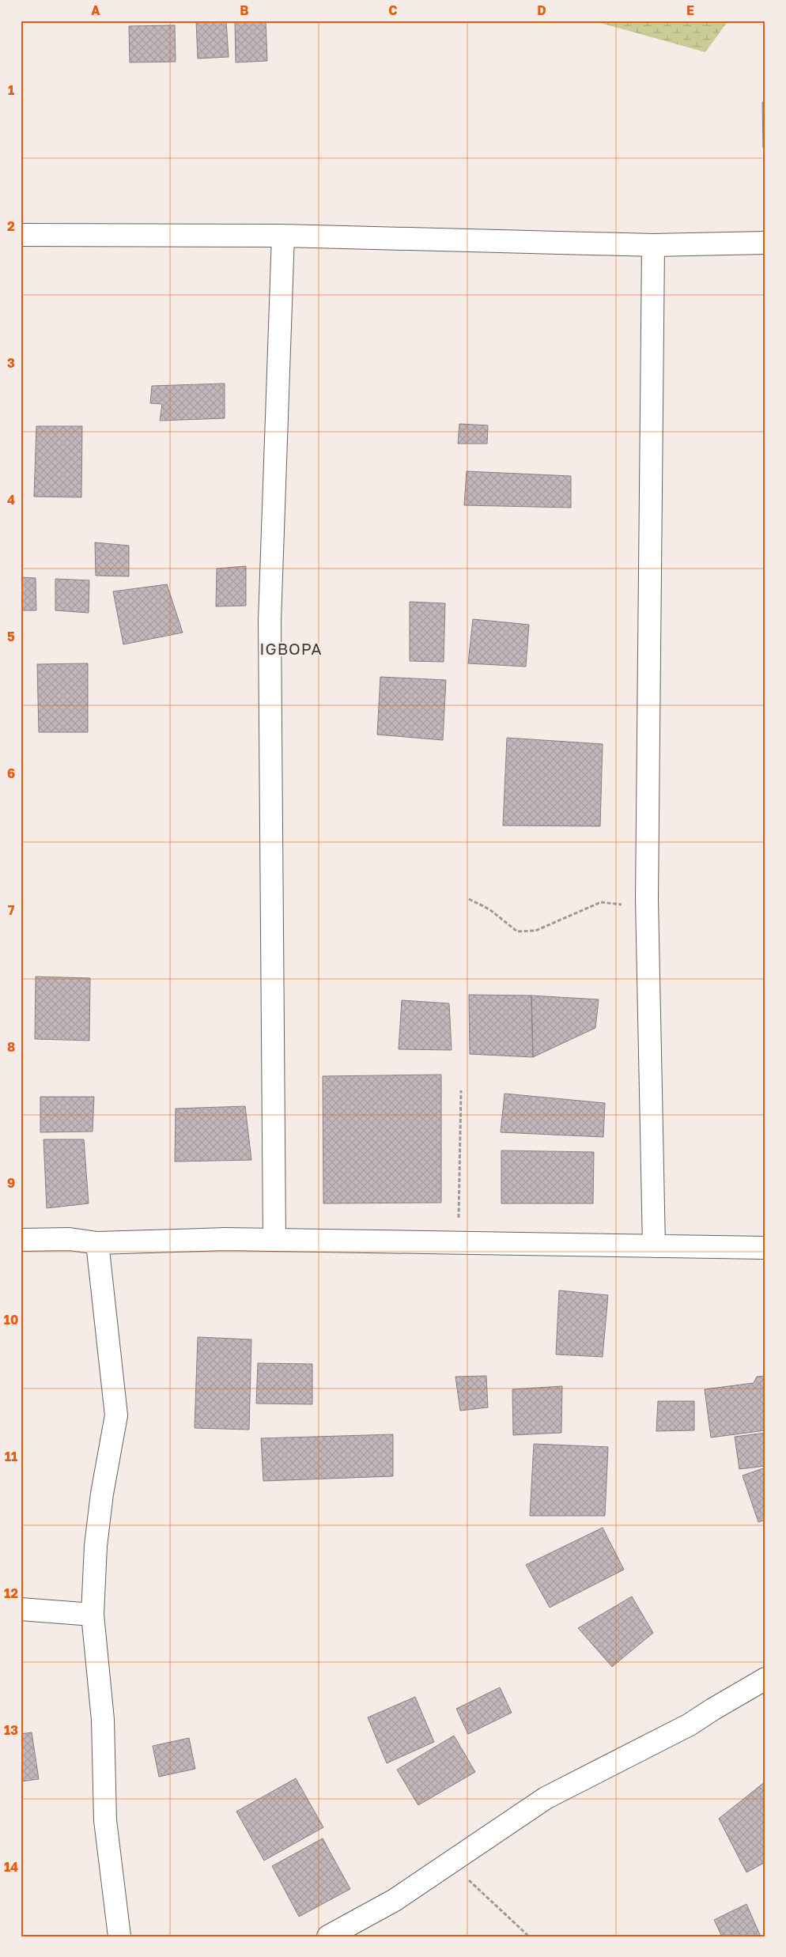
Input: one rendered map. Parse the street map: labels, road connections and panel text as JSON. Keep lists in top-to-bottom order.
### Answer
{
  "districts": ["IGBOPA"],
  "grid": {
    "columns": [
      "A",
      "B",
      "C",
      "D",
      "E"
    ],
    "rows": [
      "1",
      "2",
      "3",
      "4",
      "5",
      "6",
      "7",
      "8",
      "9",
      "10",
      "11",
      "12",
      "13",
      "14"
    ]
  }
}
